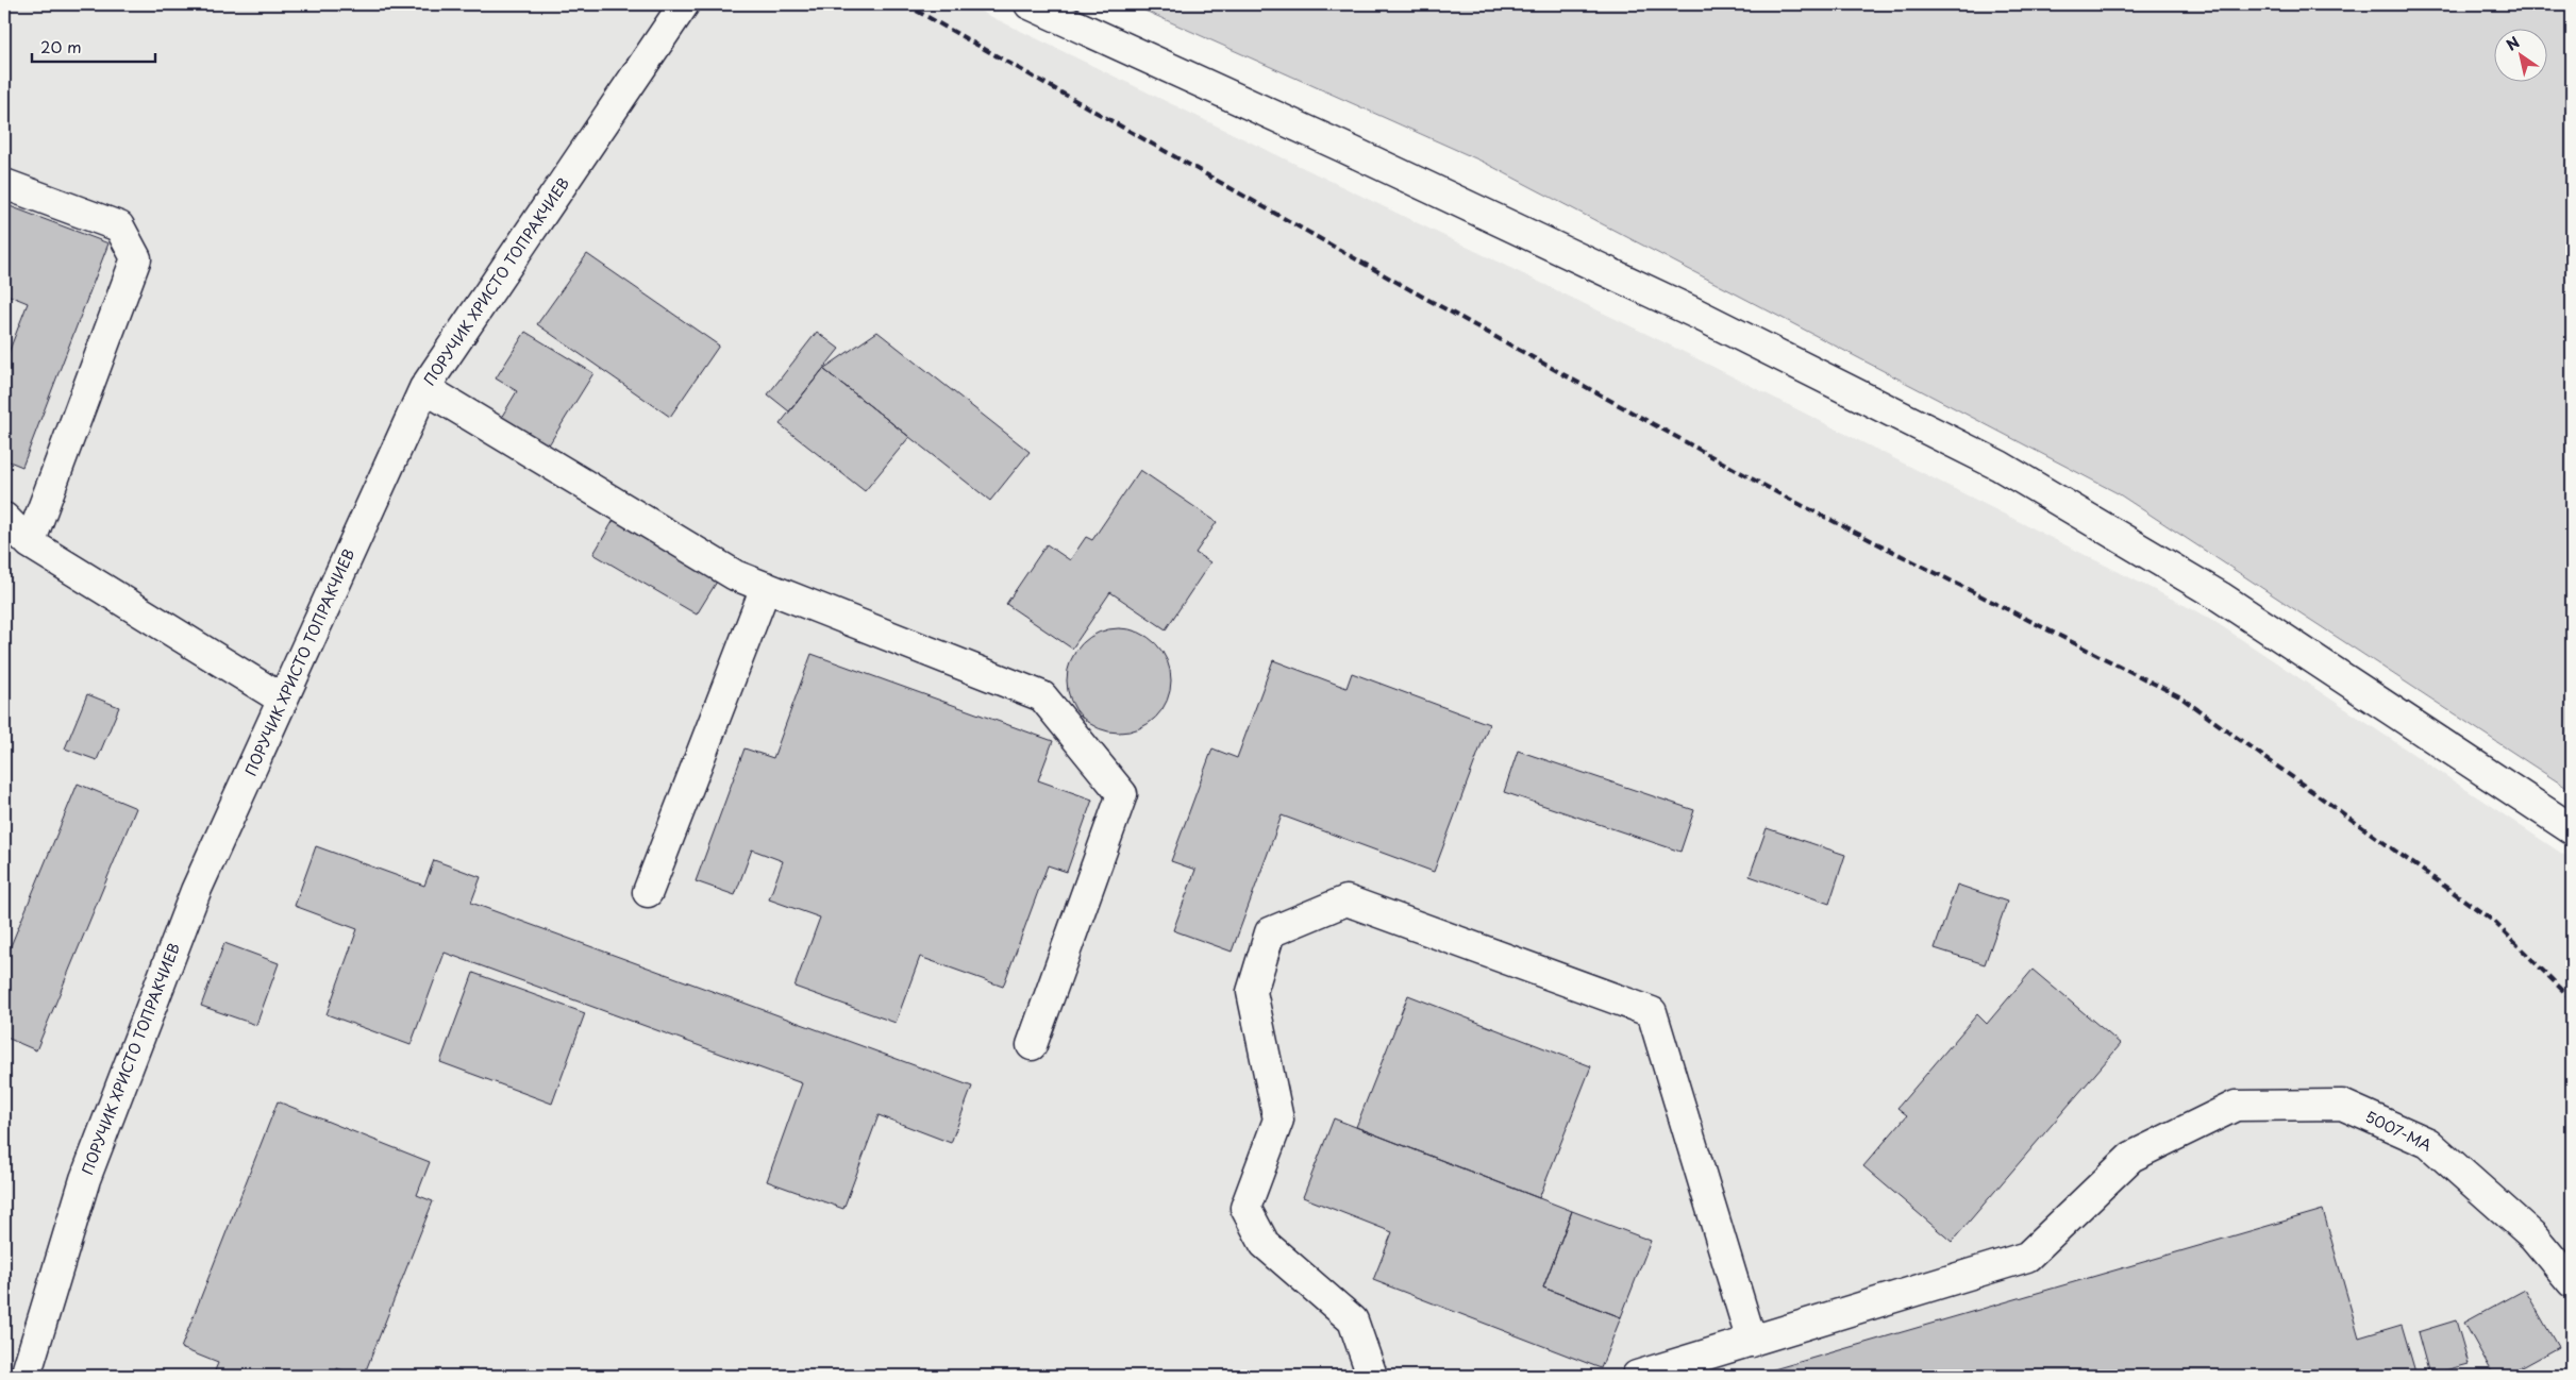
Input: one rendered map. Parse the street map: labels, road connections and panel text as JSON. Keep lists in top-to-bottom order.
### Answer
{
  "streets": {
    "street": ["ПОРУЧИК ХРИСТО ТОПРАКЧИЕВ", "5007-МА"]
  },
  "scale_bar": "20 m",
  "north": "top left"
}
